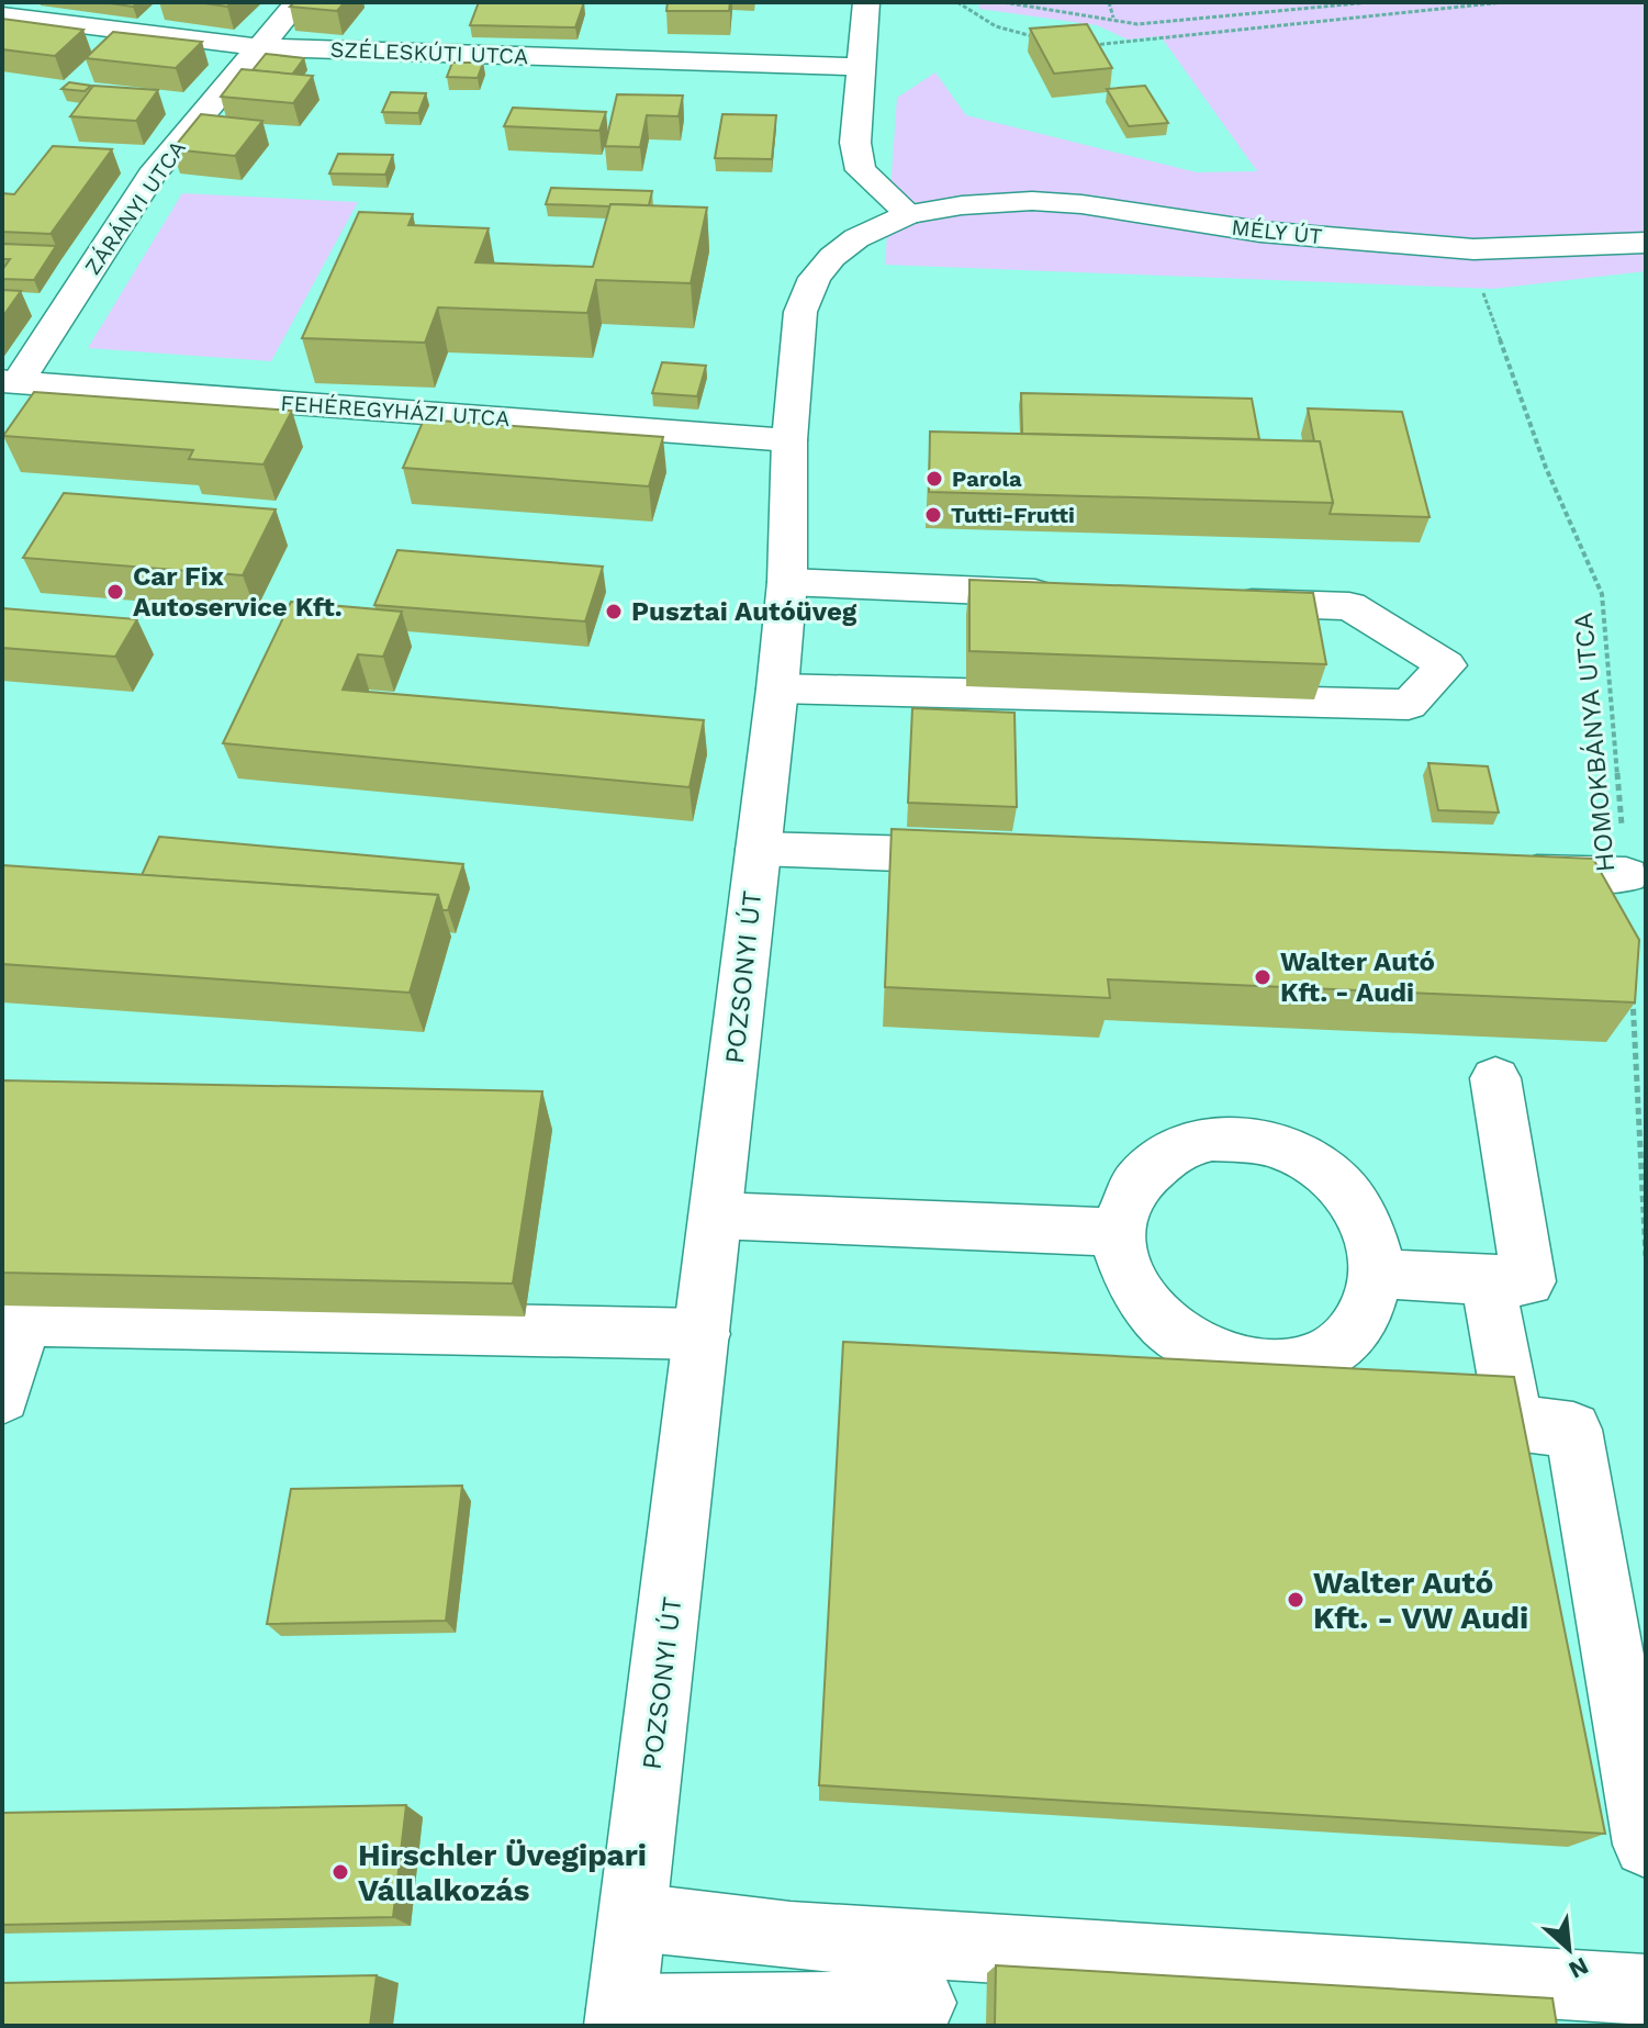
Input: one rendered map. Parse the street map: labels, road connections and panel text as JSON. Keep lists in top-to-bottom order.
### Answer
{
  "streets": {
    "street": [
      "SZÉLESKÚTI UTCA",
      "ZÁRÁNYI UTCA",
      "MÉLY ÚT",
      "FEHÉREGYHÁZI UTCA",
      "POZSONYI ÚT"
    ],
    "path": ["HOMOKBÁNYA UTCA"]
  },
  "crossings": [
    ["SZÉLESKÚTI UTCA", "ZÁRÁNYI UTCA"],
    ["ZÁRÁNYI UTCA", "FEHÉREGYHÁZI UTCA"],
    ["MÉLY ÚT", "HOMOKBÁNYA UTCA"],
    ["MÉLY ÚT", "POZSONYI ÚT"],
    ["FEHÉREGYHÁZI UTCA", "POZSONYI ÚT"]
  ],
  "places": [
    "Parola",
    "Tutti-Frutti",
    "Car Fix Autoservice Kft.",
    "Pusztai Autóüveg",
    "Walter Autó Kft. - Audi",
    "Walter Autó Kft. - VW Audi",
    "Hirschler Üvegipari Vállalkozás"
  ],
  "north": "bottom right"
}
